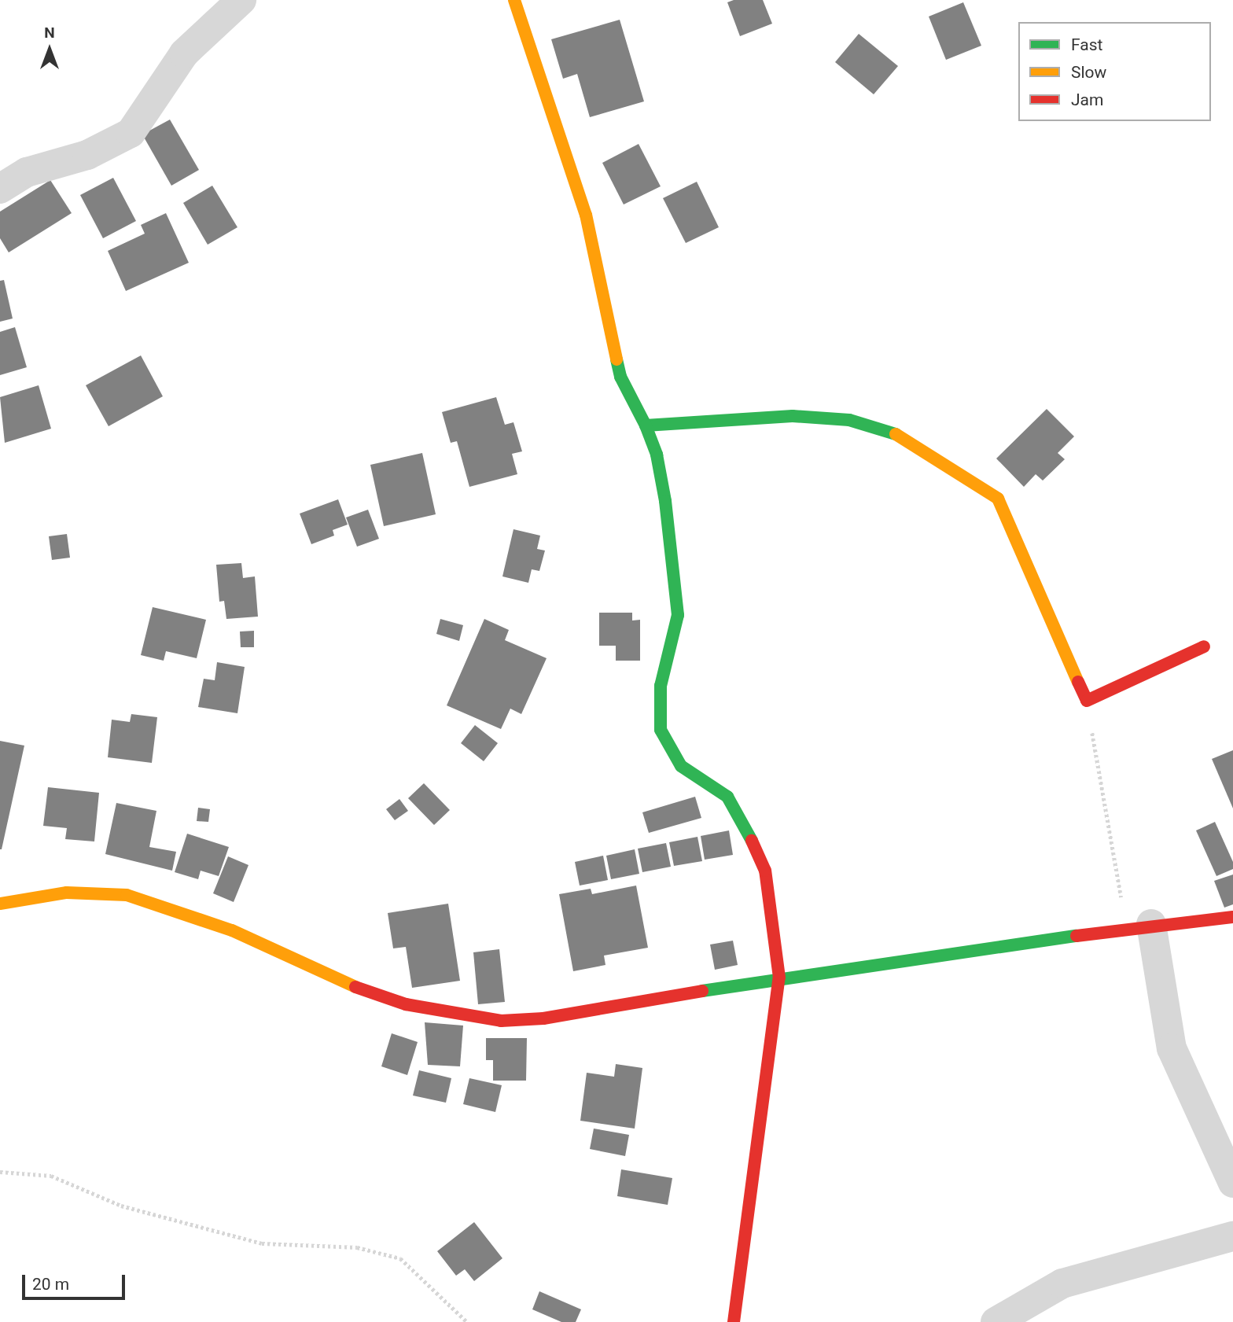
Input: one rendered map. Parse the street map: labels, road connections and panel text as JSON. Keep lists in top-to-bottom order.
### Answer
{
  "legend": ["Fast", "Slow", "Jam"],
  "scale_bar": "20 m",
  "north": "top"
}
